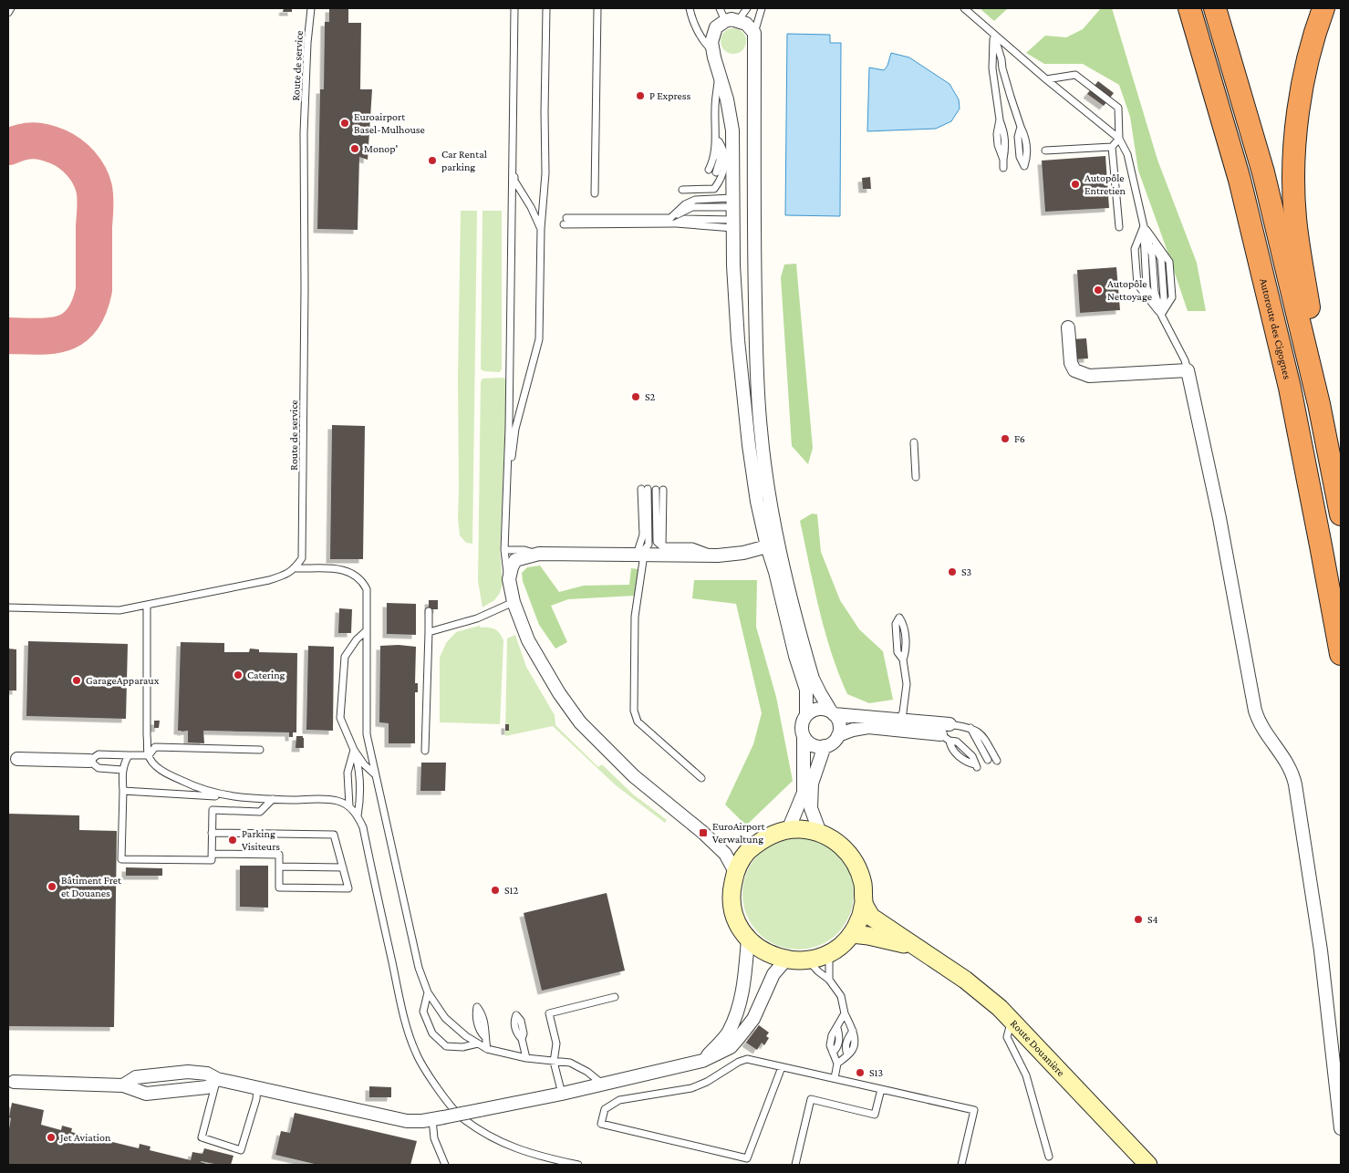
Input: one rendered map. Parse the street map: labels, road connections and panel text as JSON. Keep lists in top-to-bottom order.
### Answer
{
  "streets": {
    "highway": ["Autoroute des Cigognes"],
    "main road": ["Route Douanière"],
    "lane": ["Route de service"]
  },
  "places": {
    "other": [
      "P Express",
      "Euroairport Basel-Mulhouse",
      "Monop'",
      "Car Rental parking",
      "Autopôle Entretien",
      "Autopôle Nettoyage",
      "S2",
      "F6",
      "S3",
      "Catering",
      "GarageApparaux",
      "Parking Visiteurs",
      "Bâtiment Fret et Douanes",
      "S12",
      "S4",
      "S13",
      "Jet Aviation"
    ],
    "transit": ["EuroAirport Verwaltung"]
  }
}
